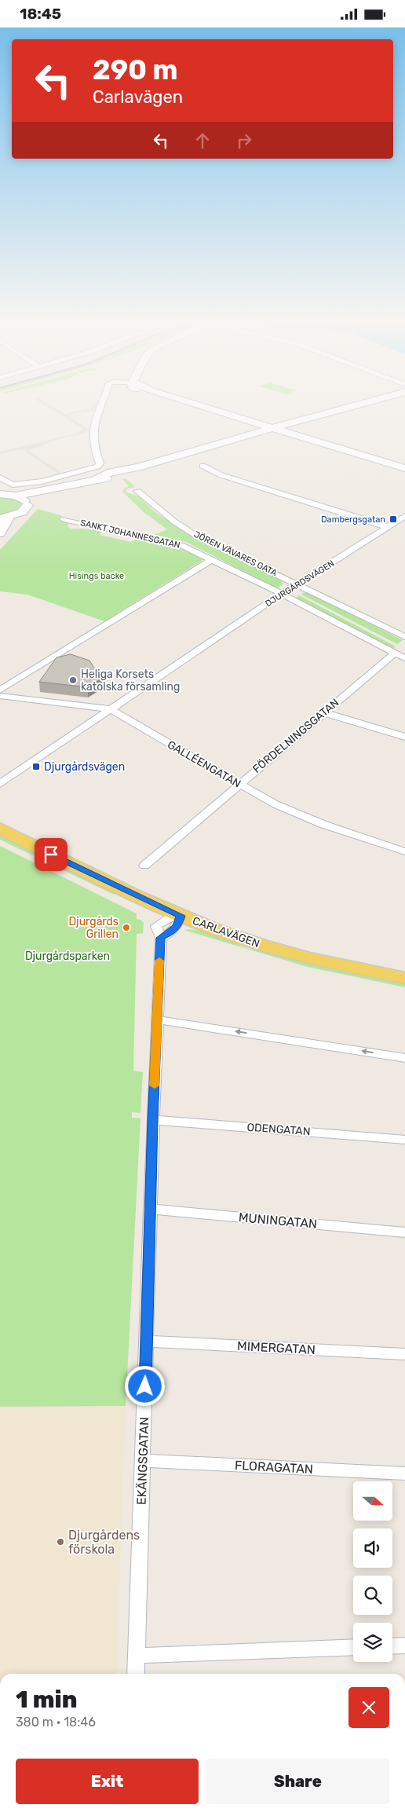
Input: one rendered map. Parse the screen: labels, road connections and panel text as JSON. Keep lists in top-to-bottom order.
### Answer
{
  "streets": {
    "main road": ["CARLAVÄGEN"],
    "street": [
      "SANKT JOHANNESGATAN",
      "JÖREN VÄVARES GATA",
      "DJURGÅRDSVÄGEN",
      "FÖRDELNINGSGATAN",
      "GALLÉENGATAN",
      "ODENGATAN",
      "MUNINGATAN",
      "MIMERGATAN",
      "EKÄNGSGATAN",
      "FLORAGATAN"
    ]
  },
  "crossings": [
    ["SANKT JOHANNESGATAN", "DJURGÅRDSVÄGEN"],
    ["SANKT JOHANNESGATAN", "FÖRDELNINGSGATAN"],
    ["JÖREN VÄVARES GATA", "DJURGÅRDSVÄGEN"],
    ["DJURGÅRDSVÄGEN", "GALLÉENGATAN"],
    ["FÖRDELNINGSGATAN", "GALLÉENGATAN"],
    ["CARLAVÄGEN", "EKÄNGSGATAN"],
    ["ODENGATAN", "EKÄNGSGATAN"],
    ["MUNINGATAN", "EKÄNGSGATAN"],
    ["MIMERGATAN", "EKÄNGSGATAN"],
    ["EKÄNGSGATAN", "FLORAGATAN"]
  ],
  "parks": ["Hisings backe", "Djurgårdsparken"],
  "places": {
    "transit": ["Dambergsgatan", "Djurgårdsvägen"],
    "other": ["Heliga Korsets katolska församling", "Djurgårds Grillen", "Djurgårdens förskola"]
  },
  "north": "right",
  "page": {
    "status": "18:45",
    "turn": ["290 m", "Carlavägen"],
    "heading": ["1 min", "380 m · 18:46"],
    "buttons": ["Exit", "Share"]
  }
}
